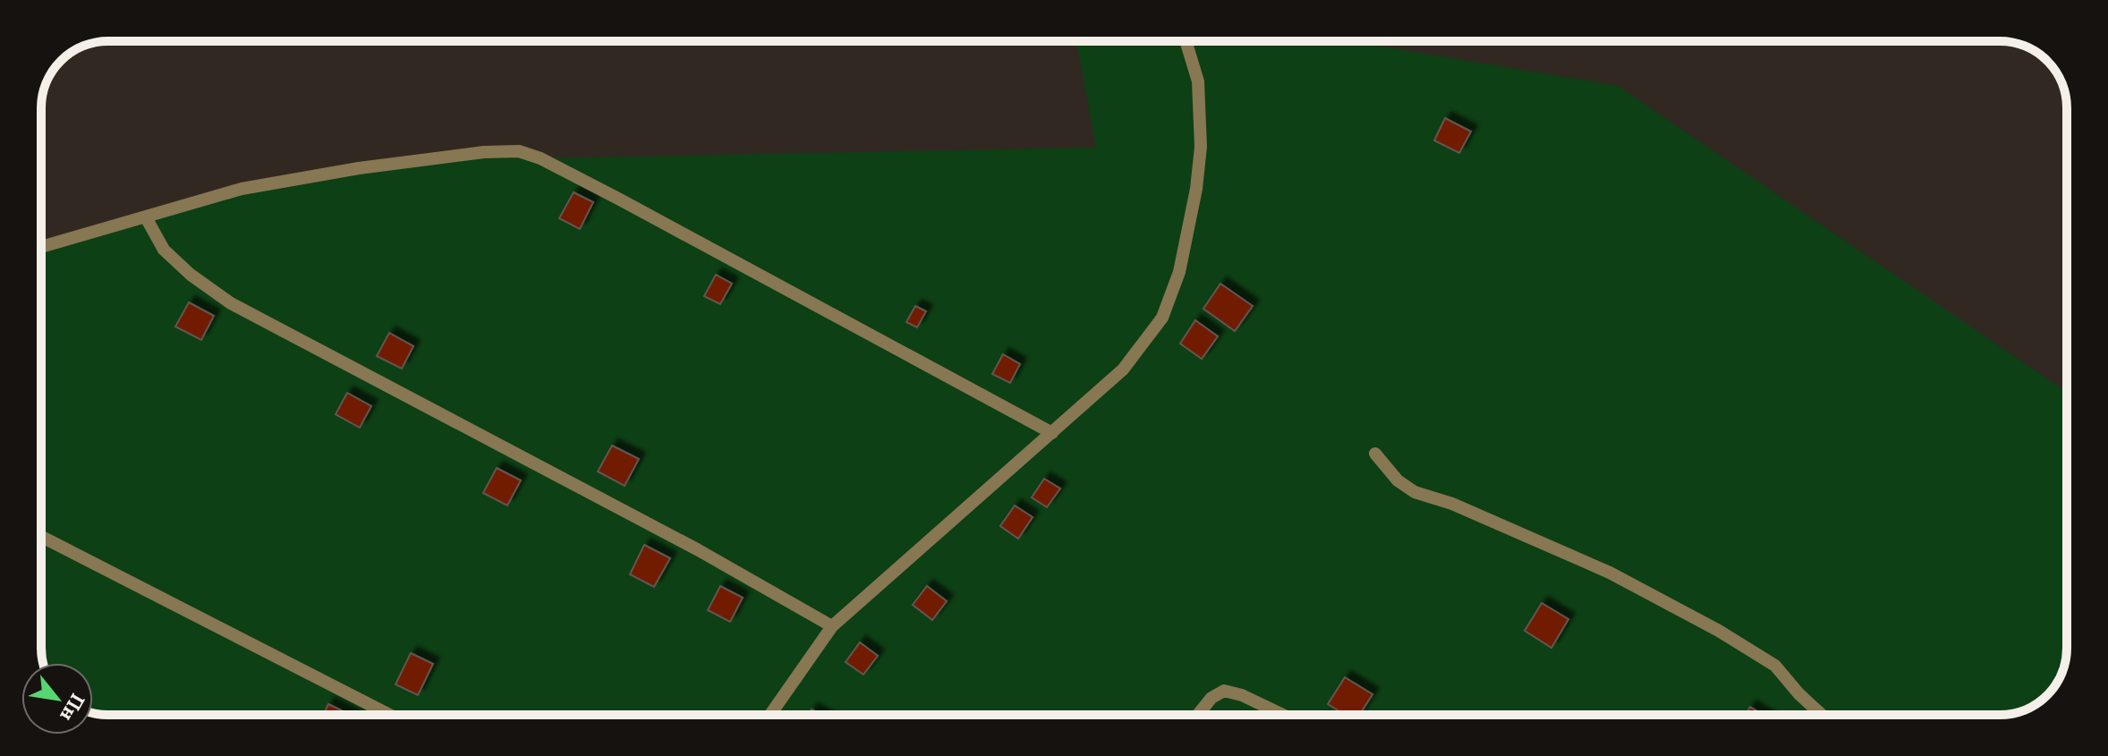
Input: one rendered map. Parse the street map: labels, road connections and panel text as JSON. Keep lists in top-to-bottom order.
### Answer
{
  "north": "bottom right"
}
